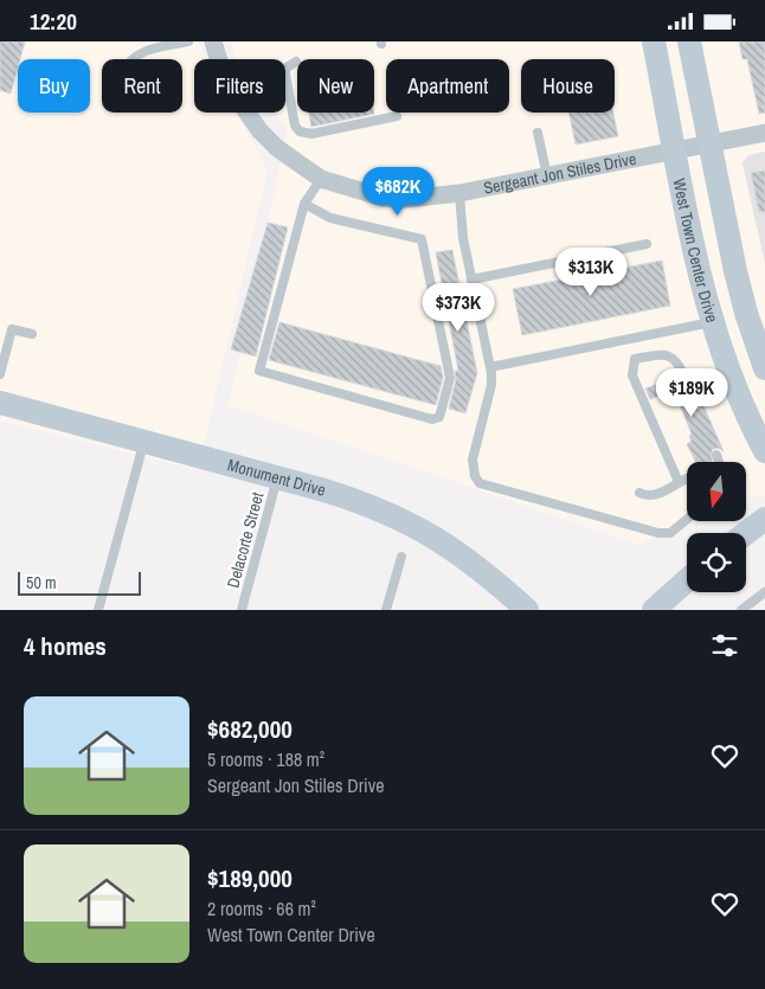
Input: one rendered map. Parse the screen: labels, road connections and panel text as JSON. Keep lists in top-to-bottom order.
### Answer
{
  "streets": {
    "street": ["Sergeant Jon Stiles Drive", "West Town Center Drive", "Monument Drive"],
    "lane": ["Delacorte Street"]
  },
  "crossings": [
    ["Sergeant Jon Stiles Drive", "West Town Center Drive"],
    ["Monument Drive", "Delacorte Street"]
  ],
  "scale_bar": "50 m",
  "north": "bottom",
  "page": {
    "status": "12:20",
    "chip": [
      "Buy",
      "Rent",
      "Filters",
      "New",
      "Apartment",
      "House"
    ],
    "price": [
      "$682K",
      "$313K",
      "$373K",
      "$189K"
    ],
    "scale": "50 m",
    "heading": "4 homes",
    "list": [
      {
        "name": "$682,000",
        "note": "5 rooms · 188 m² · Sergeant Jon Stiles Drive"
      },
      {
        "name": "$189,000",
        "note": "2 rooms · 66 m² · West Town Center Drive"
      }
    ]
  }
}
